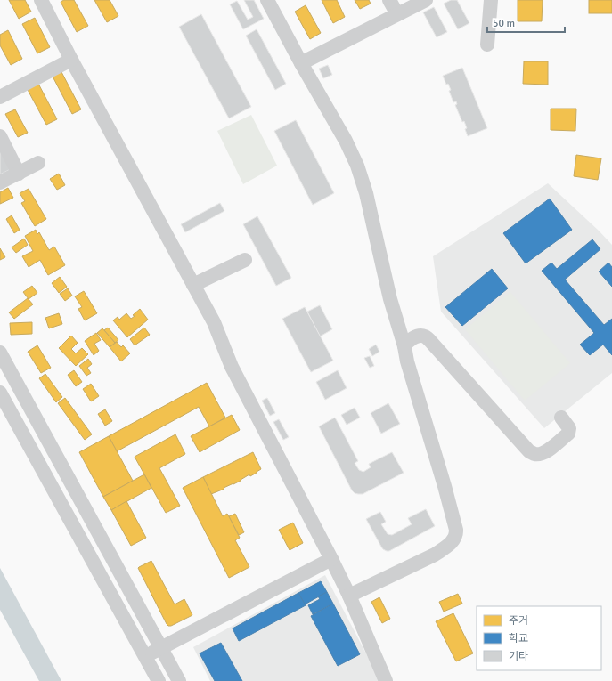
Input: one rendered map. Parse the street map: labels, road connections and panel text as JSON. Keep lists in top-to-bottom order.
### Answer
{
  "legend": ["주거", "학교", "기타"],
  "scale_bar": "50 m"
}
